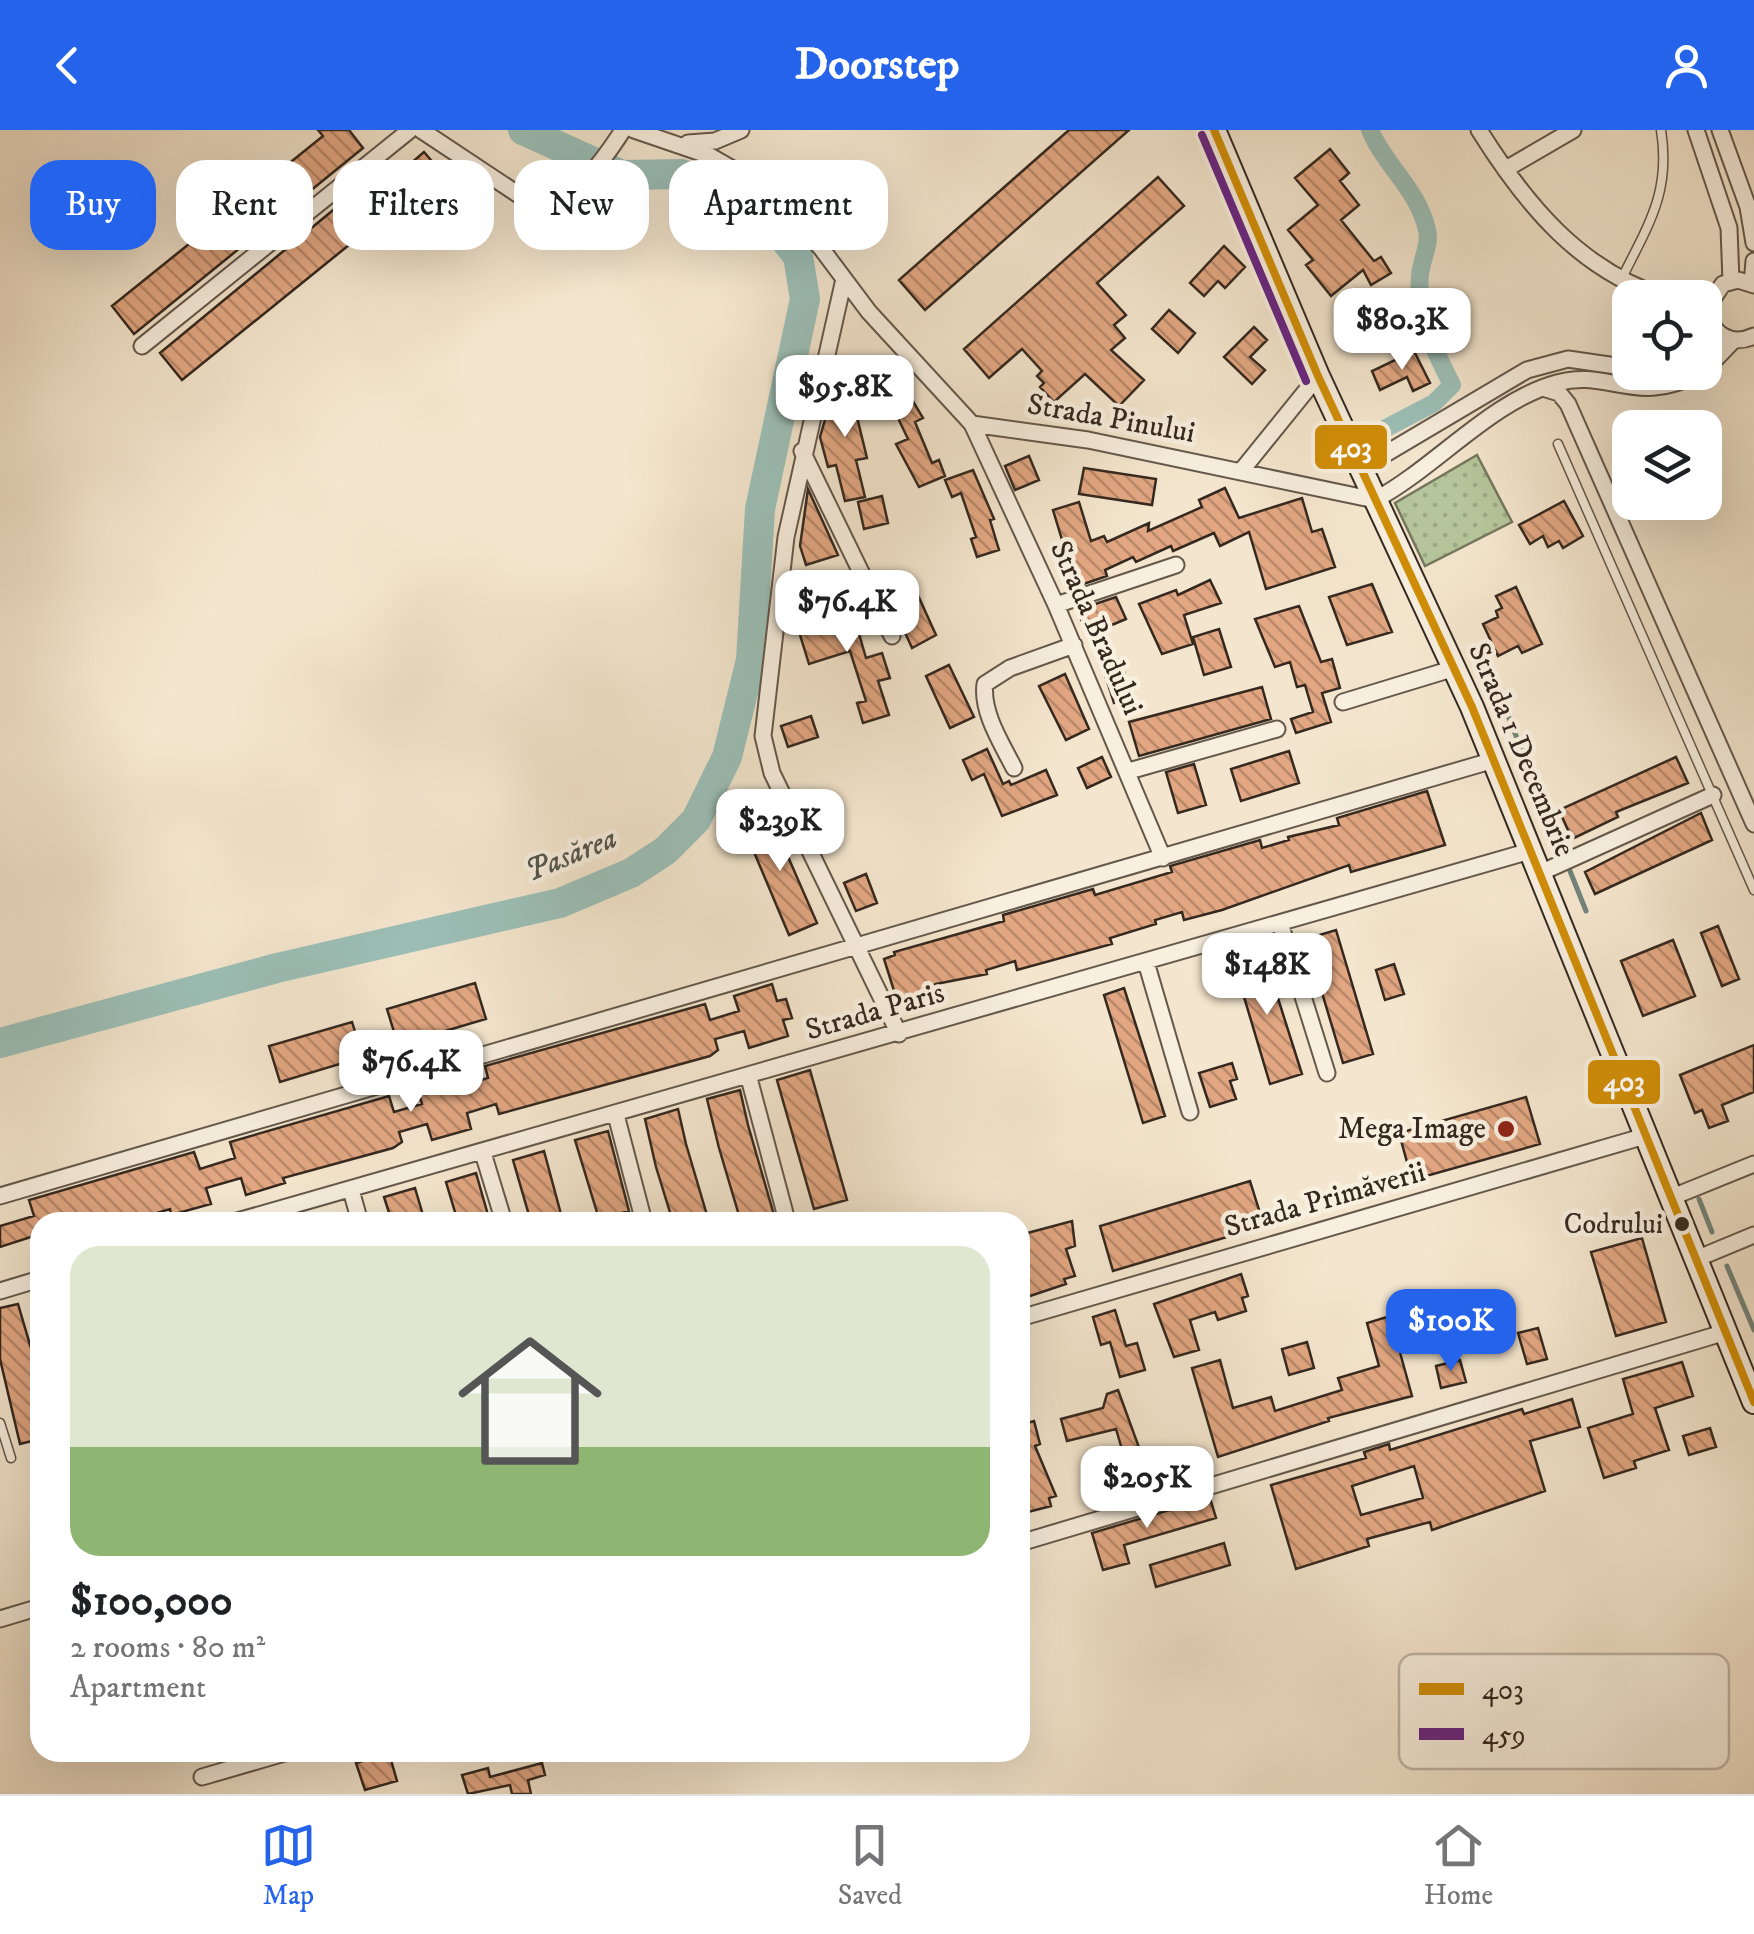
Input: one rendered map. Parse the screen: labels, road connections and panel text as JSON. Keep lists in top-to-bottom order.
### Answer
{
  "streets": {
    "main road": ["Strada 1 Decembrie"],
    "street": [
      "Strada Pinului",
      "Strada Bradului",
      "Strada Paris",
      "Strada Primăverii"
    ]
  },
  "crossings": [
    ["Strada Pinului", "Strada Bradului"],
    ["Strada Pinului", "Strada 1 Decembrie"],
    ["Strada 1 Decembrie", "Strada Paris"],
    ["Strada 1 Decembrie", "Strada Primăverii"]
  ],
  "water": ["Pasărea"],
  "places": ["Mega Image", "Codrului"],
  "lines": ["transit line 403", "transit line 459"],
  "legend": ["403", "459"],
  "page": {
    "header": "Doorstep",
    "chip": [
      "Buy",
      "Rent",
      "Filters",
      "New",
      "Apartment"
    ],
    "price": [
      "$80.3K",
      "$95.8K",
      "$76.4K",
      "$239K",
      "$148K",
      "$76.4K",
      "$100K",
      "$205K"
    ],
    "list": [
      {
        "name": "$100,000",
        "note": "2 rooms · 80 m² · Apartment"
      }
    ],
    "tabs": ["Map", "Saved", "Home"]
  }
}
